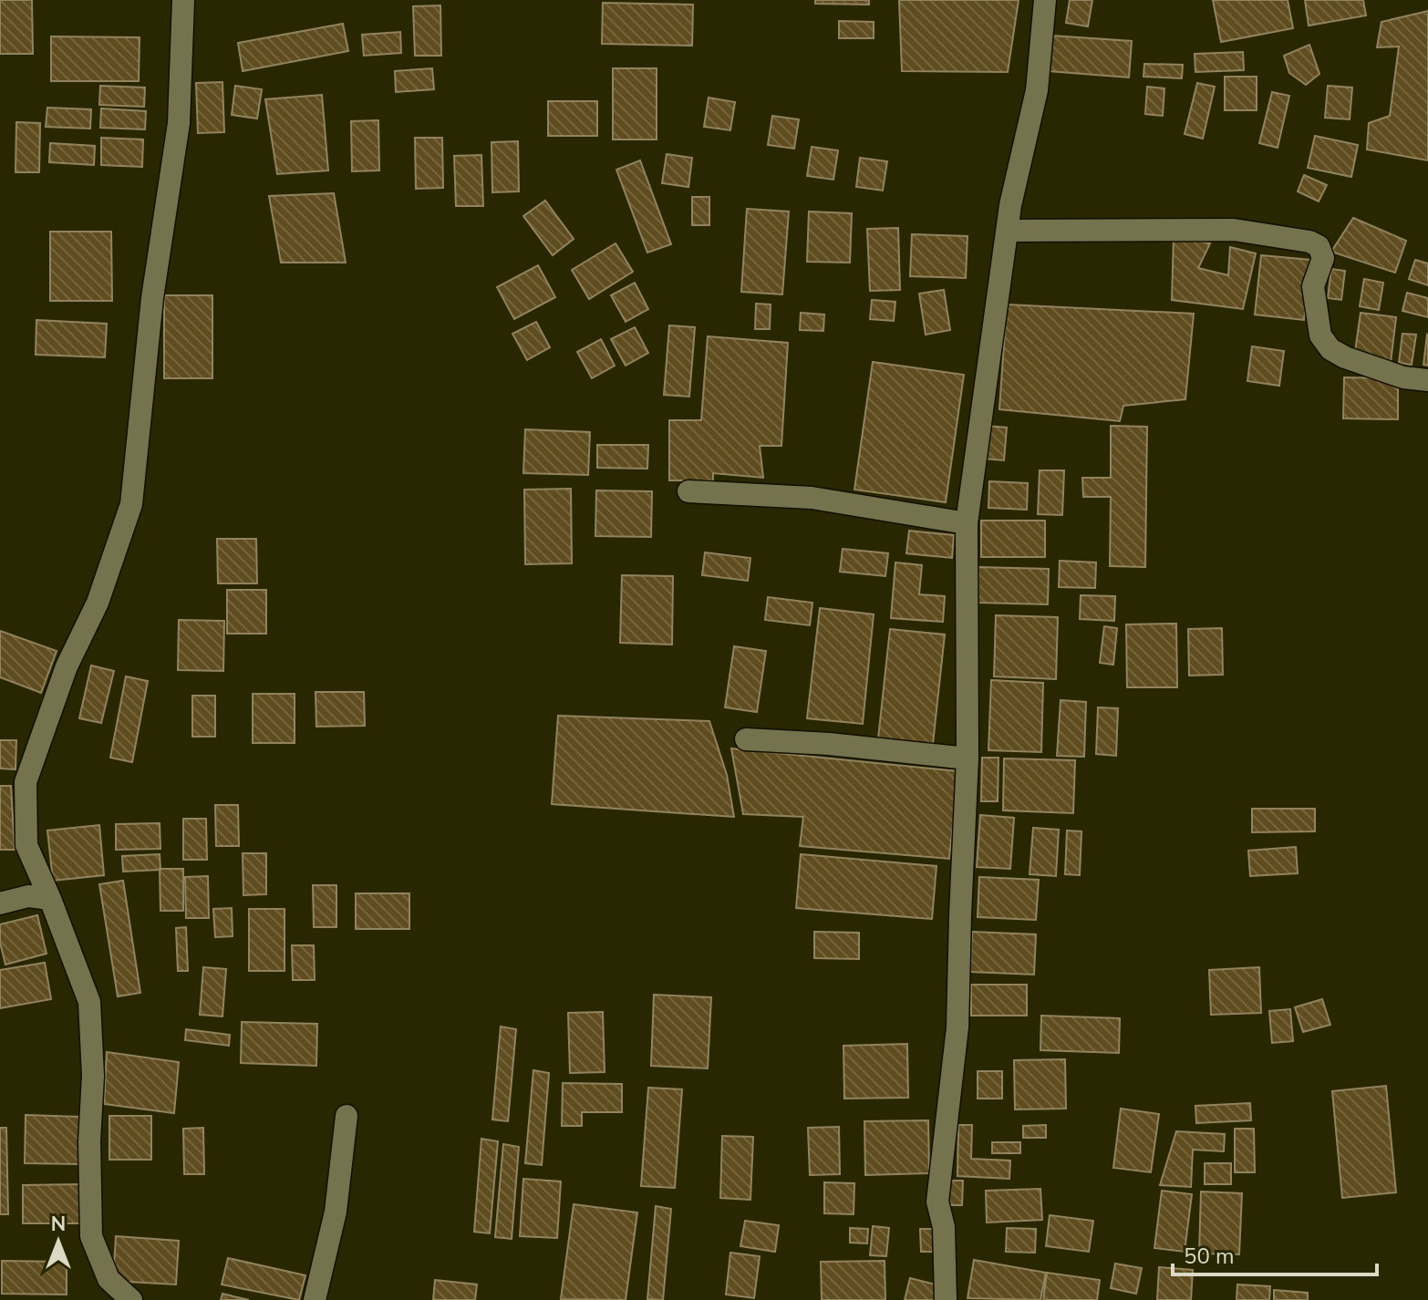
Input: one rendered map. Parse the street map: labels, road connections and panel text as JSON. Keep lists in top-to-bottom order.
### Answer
{
  "scale_bar": "50 m",
  "north": "top"
}
